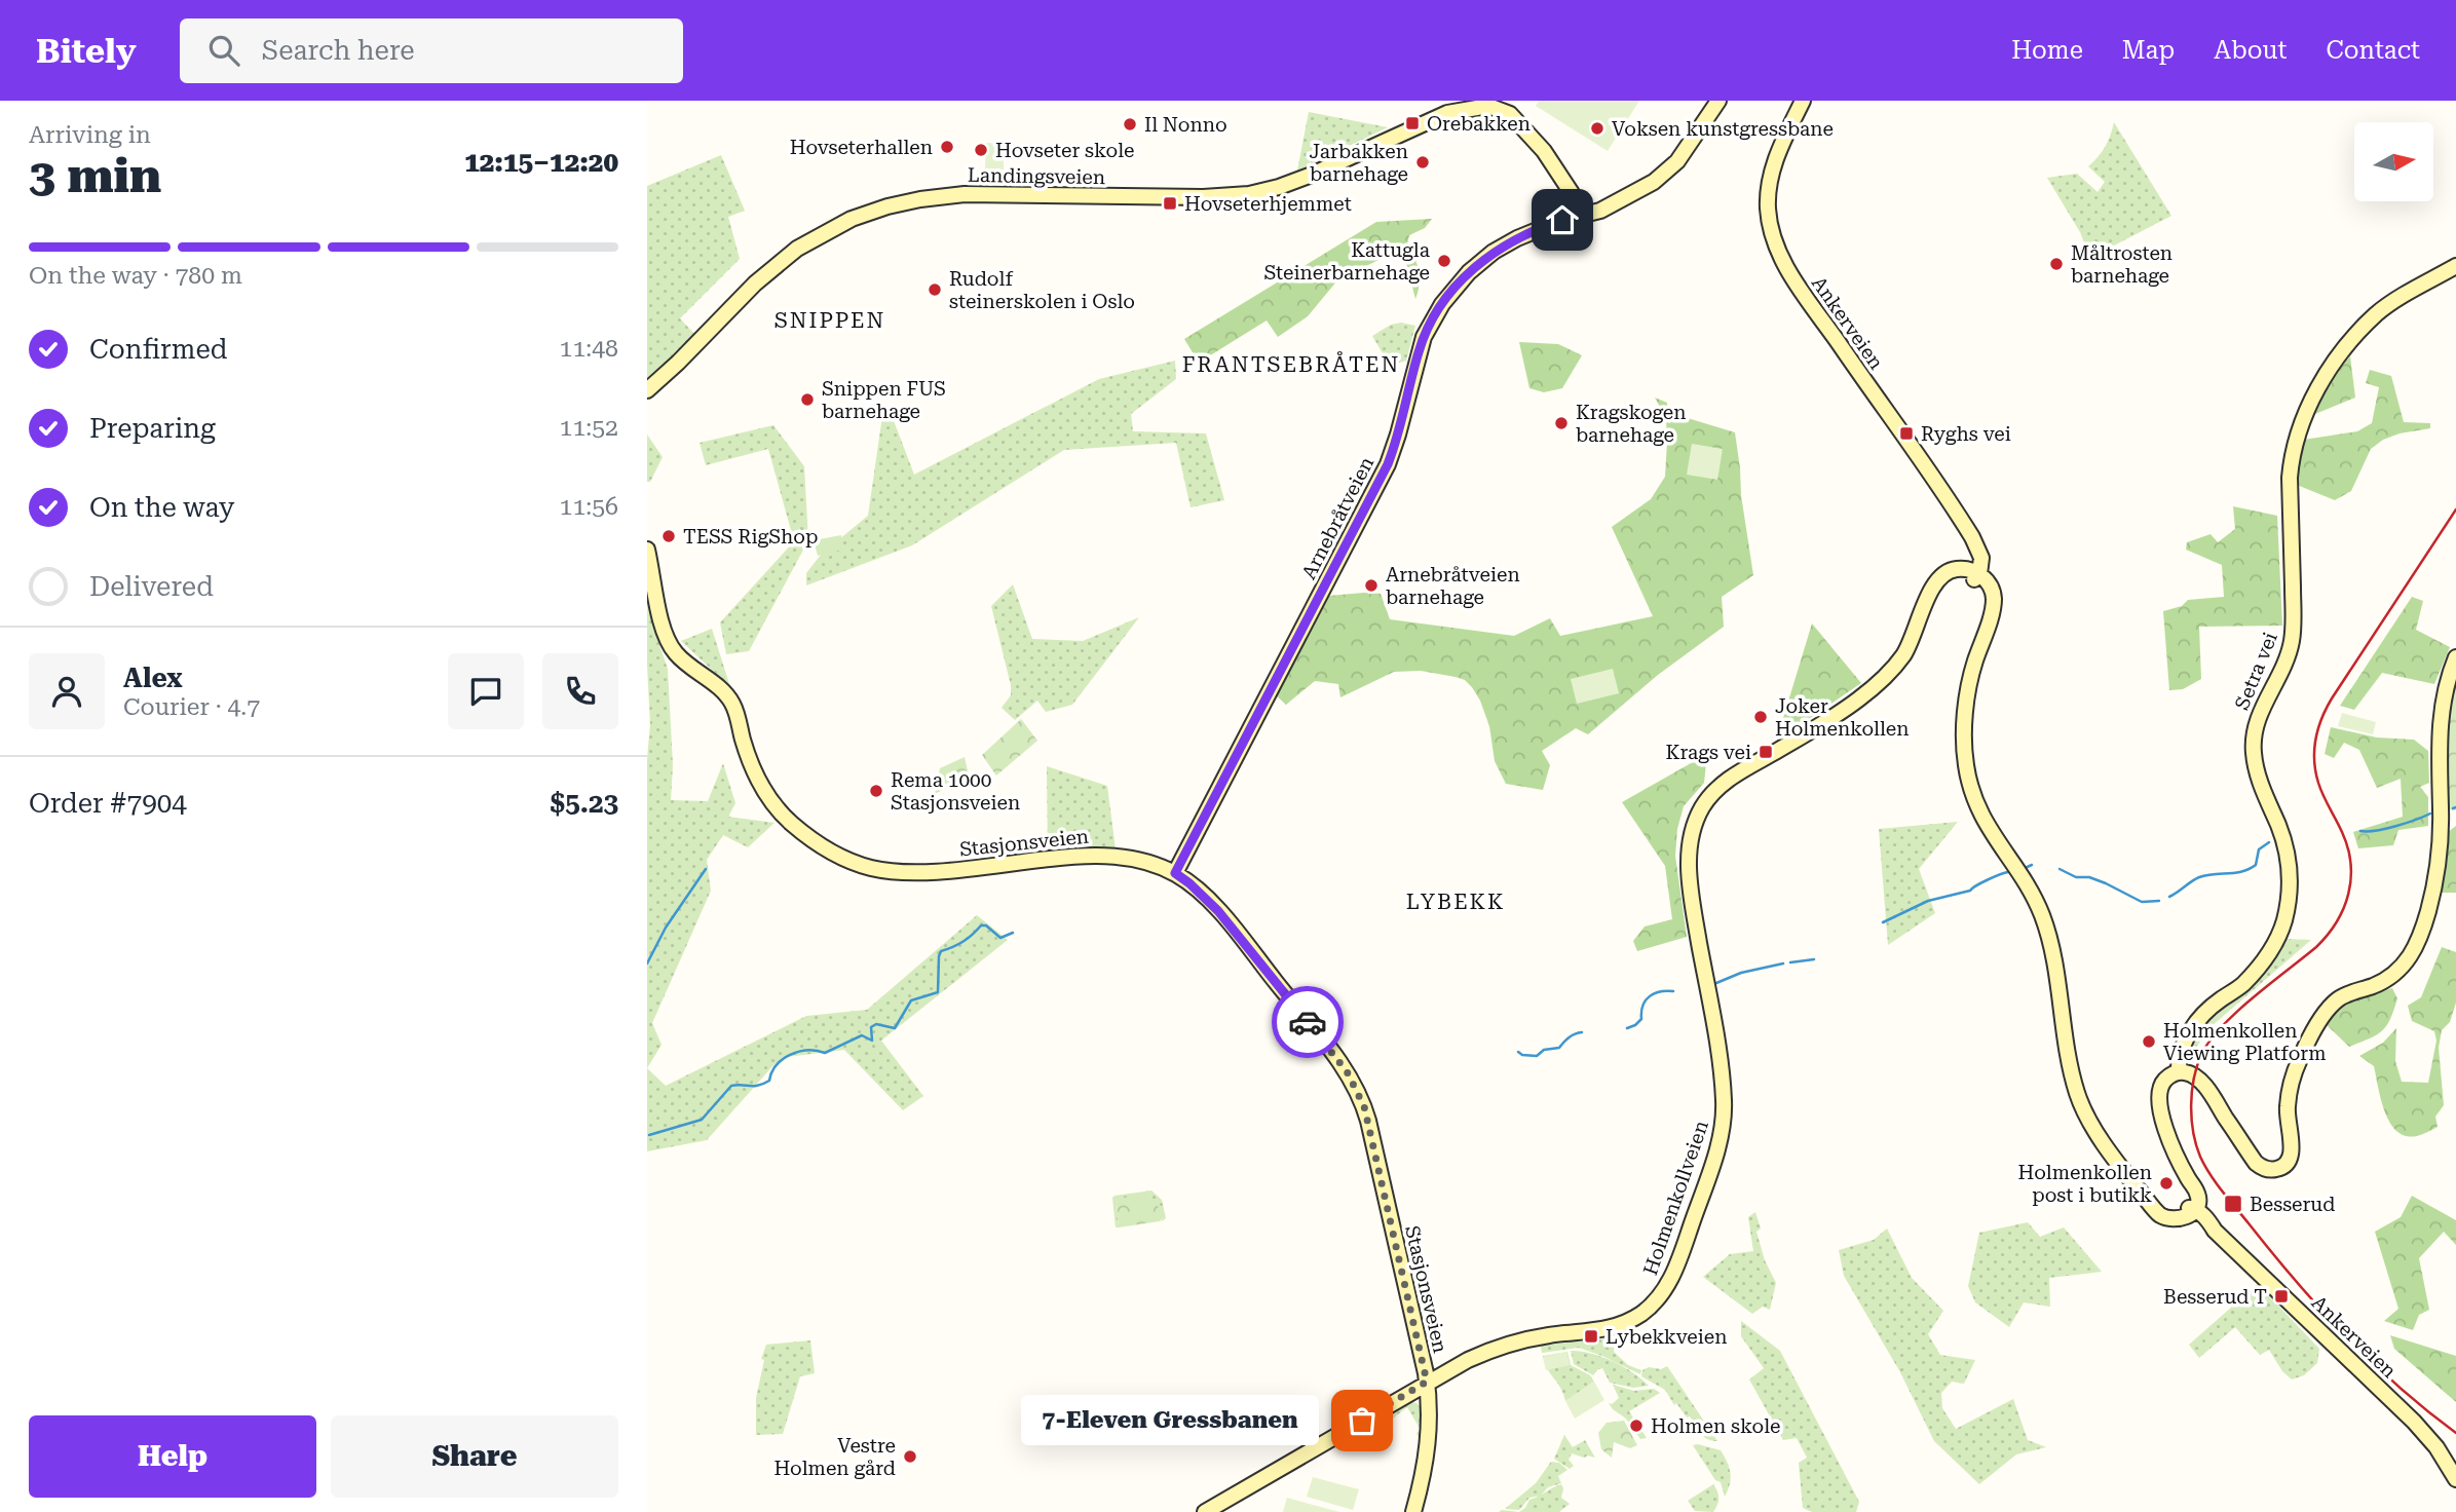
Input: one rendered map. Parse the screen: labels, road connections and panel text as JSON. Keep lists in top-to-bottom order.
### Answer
{
  "streets": {
    "street": [
      "Landingsveien",
      "Ankerveien",
      "Arnebråtveien",
      "Setra vei",
      "Stasjonsveien",
      "Holmenkollveien"
    ]
  },
  "crossings": [
    ["Landingsveien", "Arnebråtveien"],
    ["Ankerveien", "Holmenkollveien"],
    ["Arnebråtveien", "Stasjonsveien"],
    ["Stasjonsveien", "Holmenkollveien"]
  ],
  "districts": ["SNIPPEN", "FRANTSEBRÅTEN", "LYBEKK"],
  "places": {
    "transit": [
      "Orebakken",
      "Hovseterhjemmet",
      "Ryghs vei",
      "Krags vei",
      "Besserud",
      "Besserud T",
      "Lybekkveien"
    ],
    "other": [
      "Il Nonno",
      "Voksen kunstgressbane",
      "Hovseterhallen",
      "Hovseter skole",
      "Jarbakken barnehage",
      "Kattugla Steinerbarnehage",
      "Måltrosten barnehage",
      "Rudolf steinerskolen i Oslo",
      "Snippen FUS barnehage",
      "Kragskogen barnehage",
      "TESS RigShop",
      "Arnebråtveien barnehage",
      "Joker Holmenkollen",
      "Rema 1000 Stasjonsveien",
      "Holmenkollen Viewing Platform",
      "Holmenkollen post i butikk",
      "7-Eleven Gressbanen",
      "Holmen skole",
      "Vestre Holmen gård"
    ]
  },
  "north": "right",
  "page": {
    "header": "Bitely",
    "search": "Search here",
    "nav": [
      "Home",
      "Map",
      "About",
      "Contact"
    ],
    "heading": ["3 min", "Arriving in", "12:15–12:20"],
    "panel": [
      "Alex",
      "Courier · 4.7",
      "Order #7904",
      "$5.23"
    ],
    "bar": "On the way · 780 m",
    "list": [
      ["Confirmed", "11:48"],
      ["Preparing", "11:52"],
      ["On the way", "11:56"],
      "Delivered"
    ],
    "bubble": "7-Eleven Gressbanen",
    "buttons": ["Help", "Share"]
  }
}
